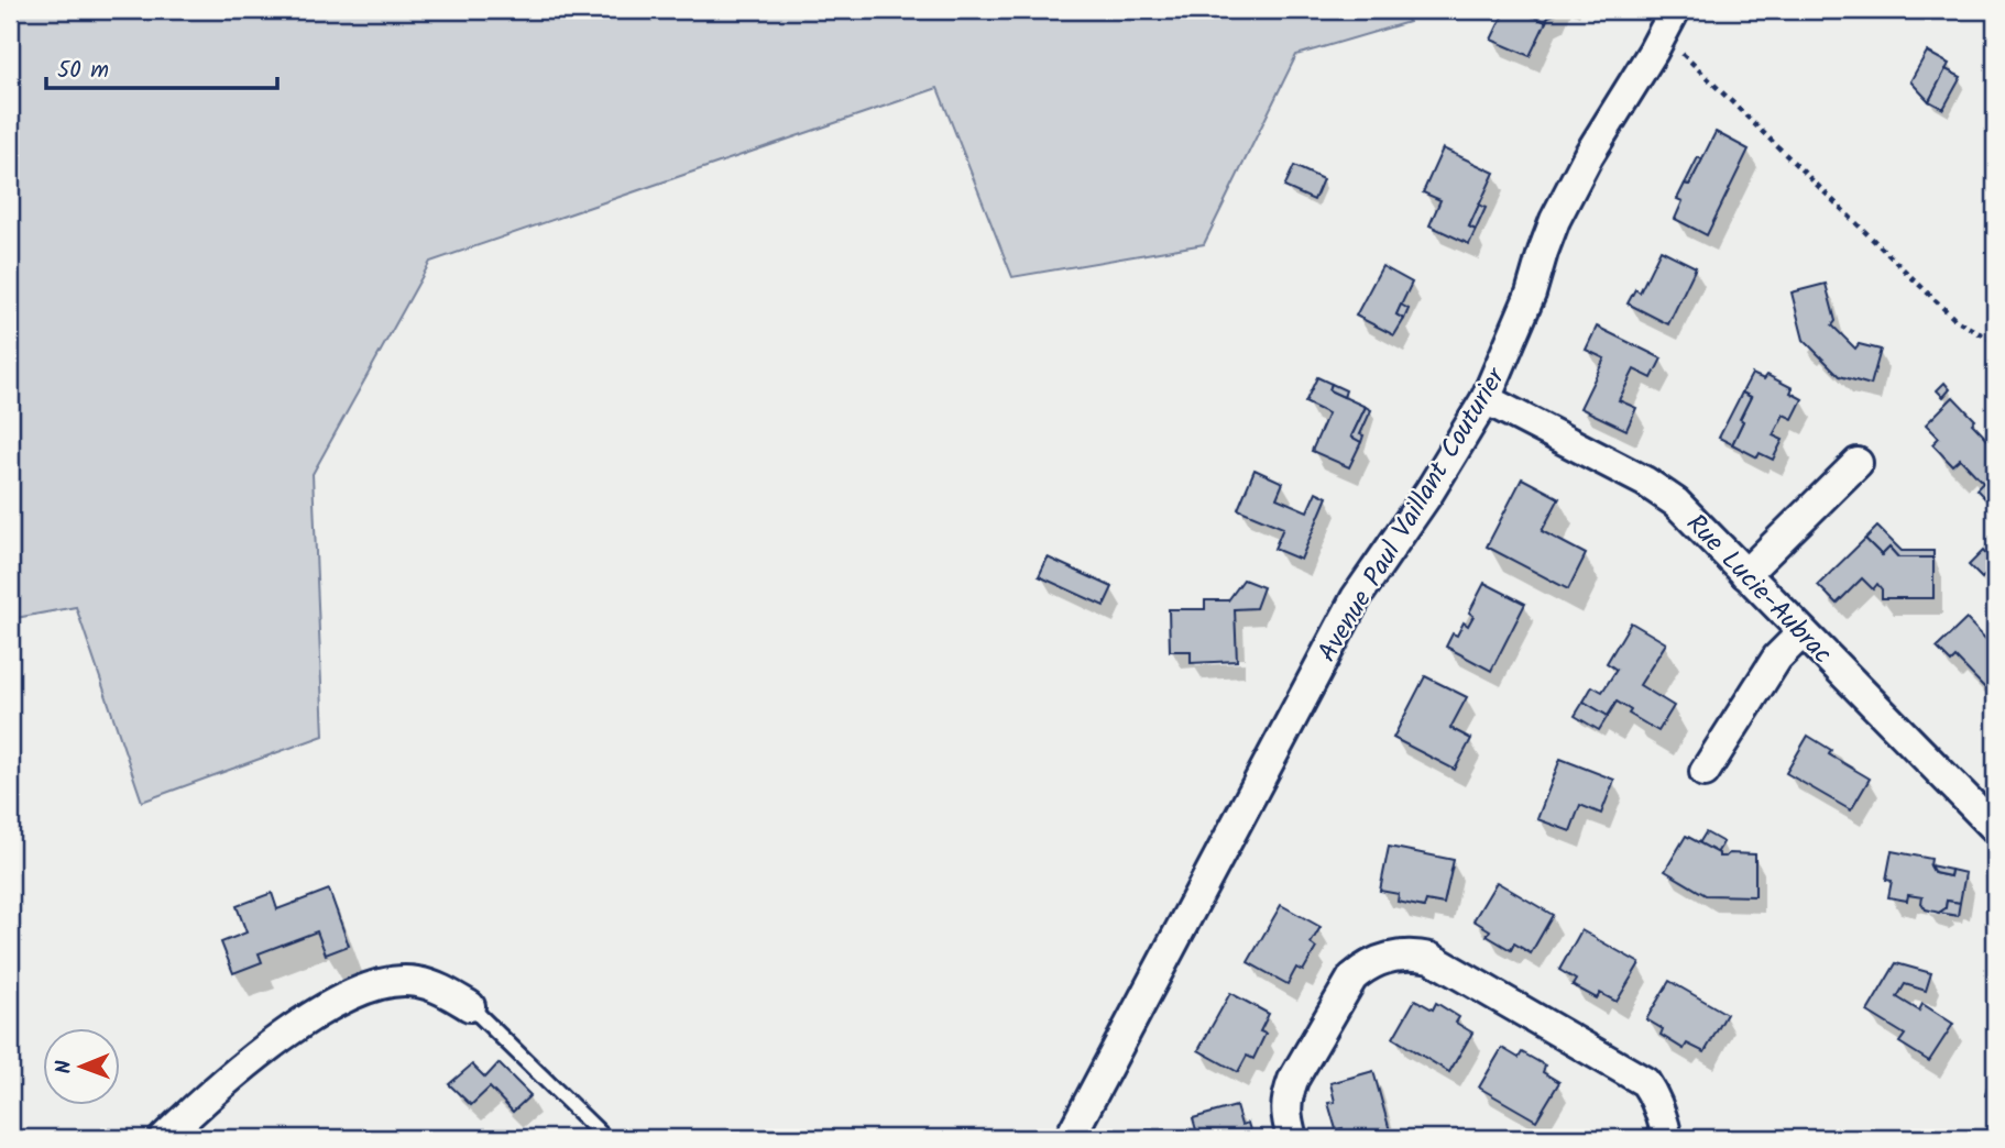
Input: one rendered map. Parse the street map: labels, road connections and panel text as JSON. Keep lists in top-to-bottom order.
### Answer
{
  "streets": {
    "street": ["Avenue Paul Vaillant Couturier", "Rue Lucie-Aubrac"]
  },
  "crossings": [
    ["Avenue Paul Vaillant Couturier", "Rue Lucie-Aubrac"]
  ],
  "scale_bar": "50 m",
  "north": "left"
}
